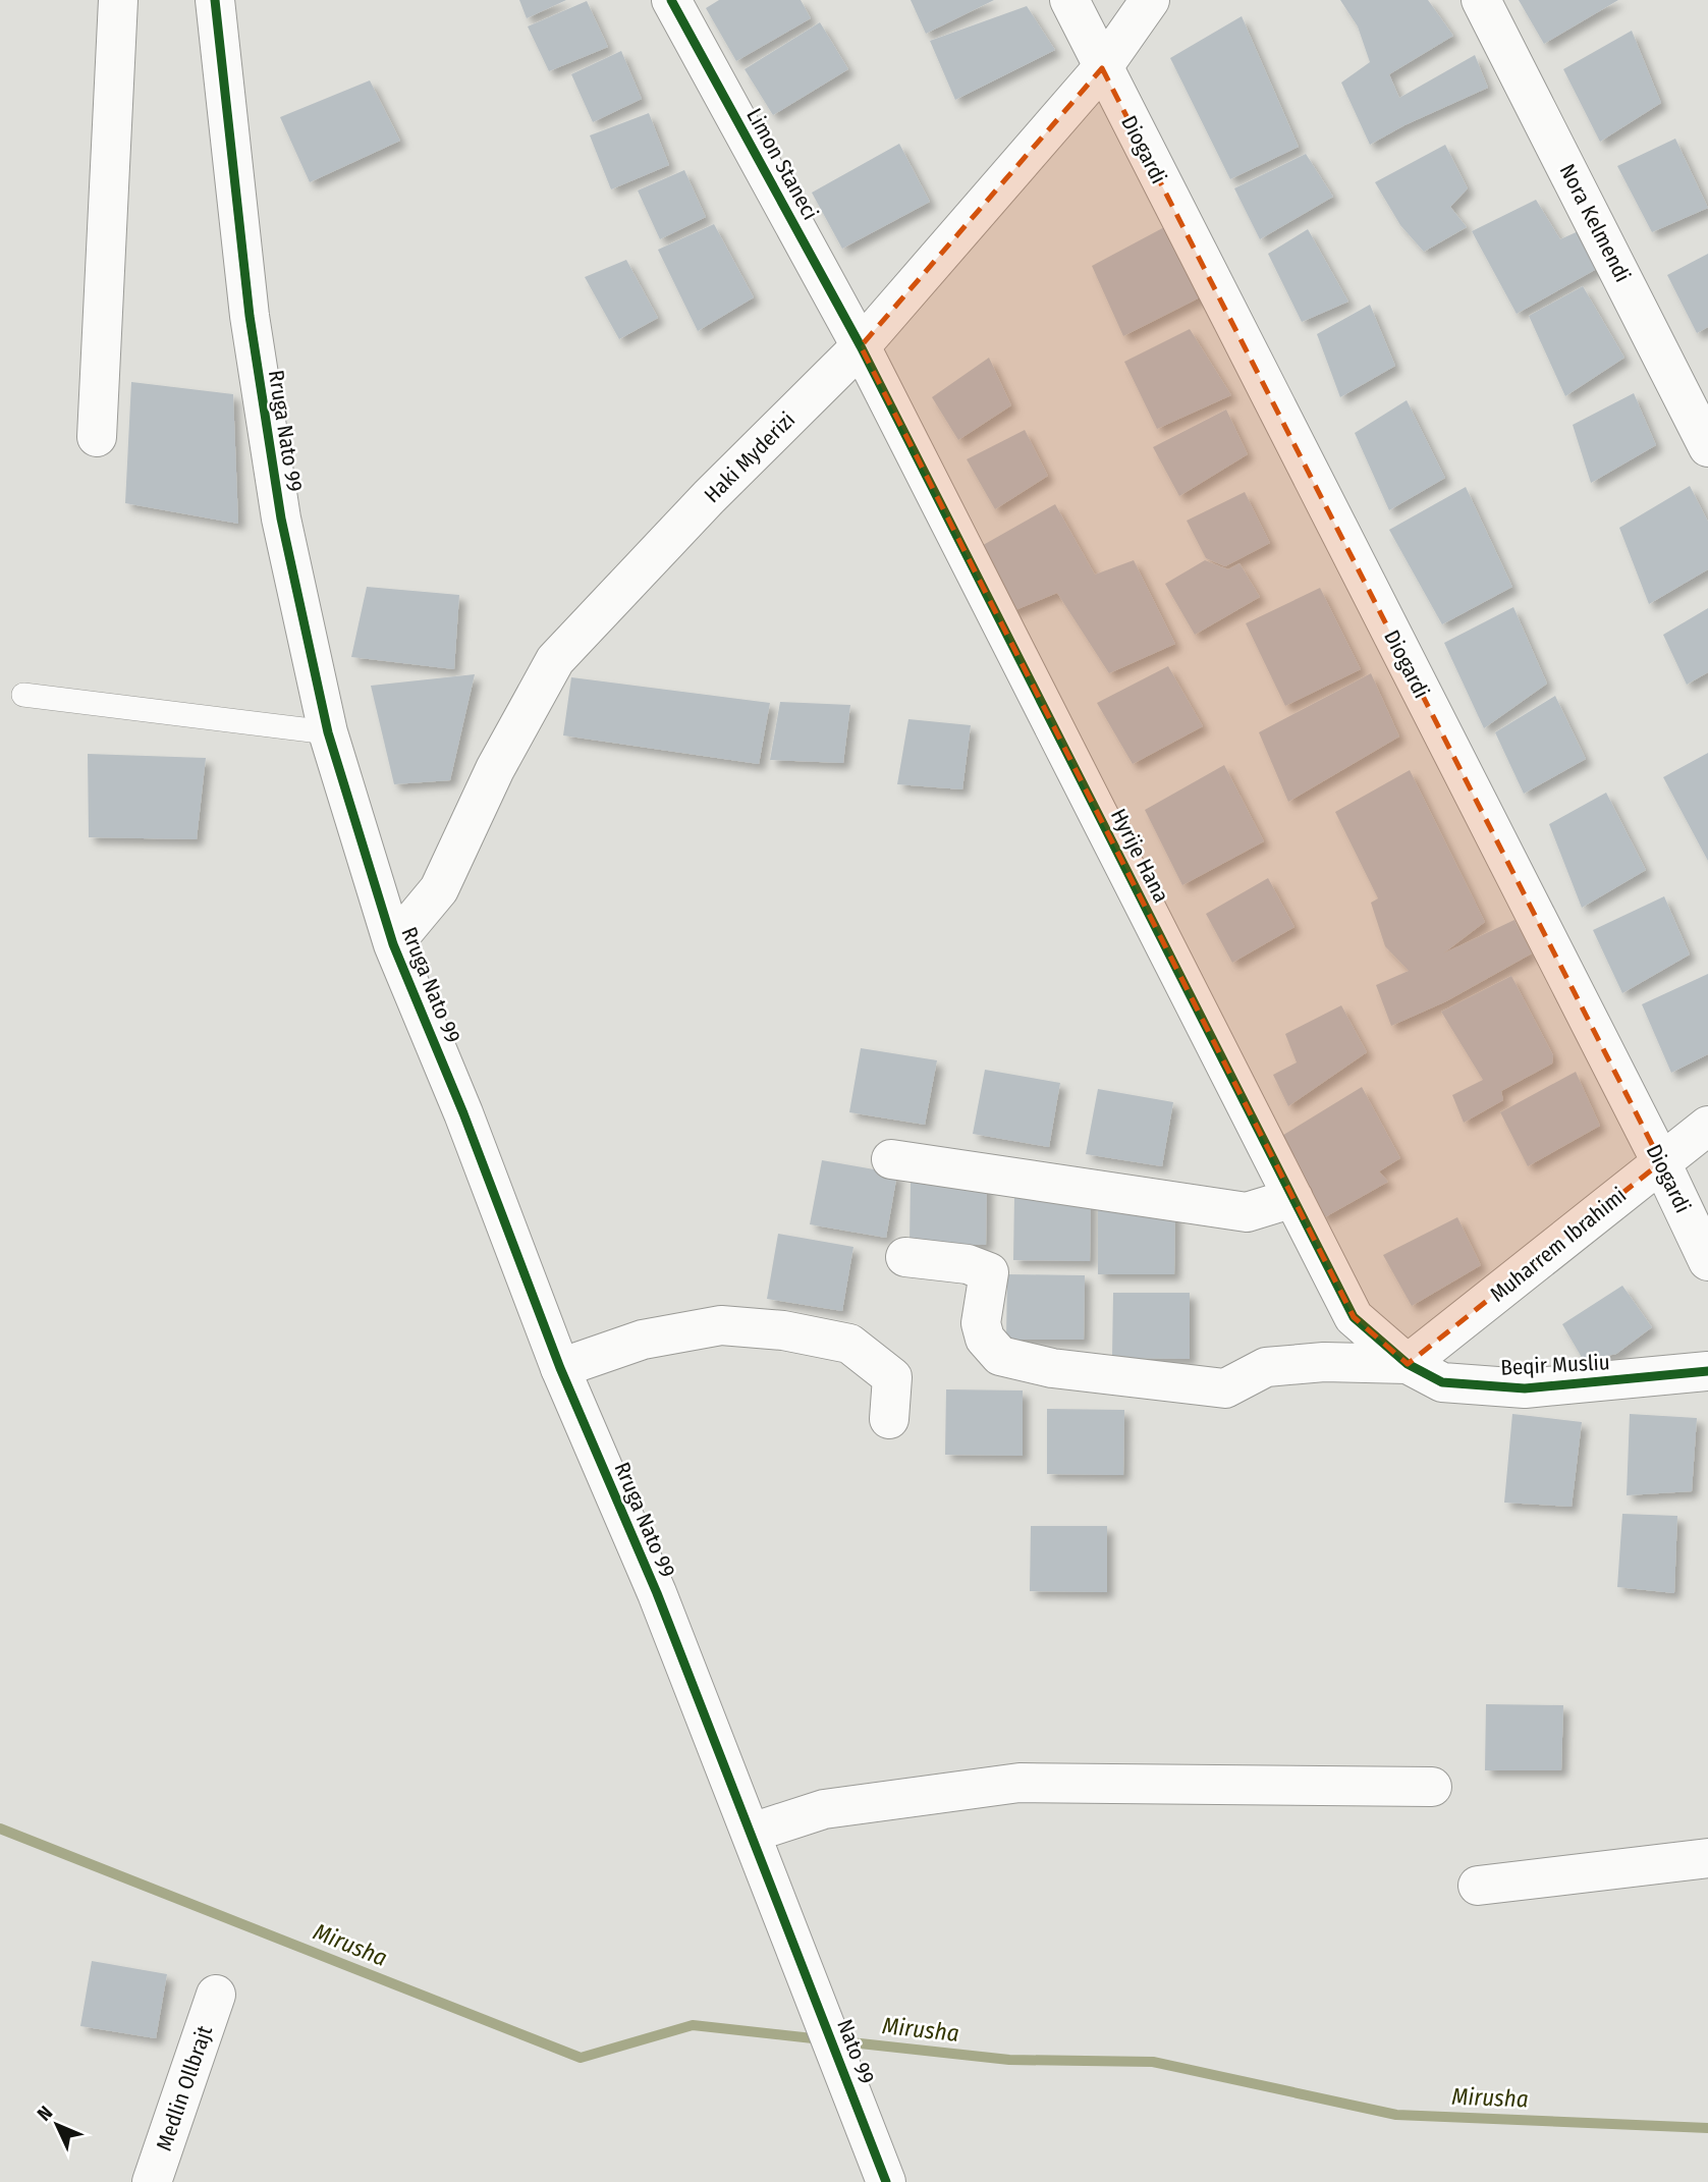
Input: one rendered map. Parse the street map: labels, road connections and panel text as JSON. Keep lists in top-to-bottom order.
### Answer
{
  "streets": {
    "street": [
      "Diogardi",
      "Limon Staneci",
      "Nora Kelmendi",
      "Rruga Nato 99",
      "Haki Myderizi",
      "Hyrije Hana",
      "Muharrem Ibrahimi",
      "Beqir Musliu",
      "Nato 99",
      "Medlin Ollbrajt"
    ]
  },
  "crossings": [
    ["Diogardi", "Haki Myderizi"],
    ["Diogardi", "Muharrem Ibrahimi"],
    ["Limon Staneci", "Haki Myderizi"],
    ["Limon Staneci", "Hyrije Hana"],
    ["Rruga Nato 99", "Haki Myderizi"],
    ["Rruga Nato 99", "Nato 99"],
    ["Haki Myderizi", "Hyrije Hana"],
    ["Hyrije Hana", "Muharrem Ibrahimi"],
    ["Hyrije Hana", "Beqir Musliu"],
    ["Muharrem Ibrahimi", "Beqir Musliu"]
  ],
  "water": ["Mirusha"],
  "north": "top left"
}
